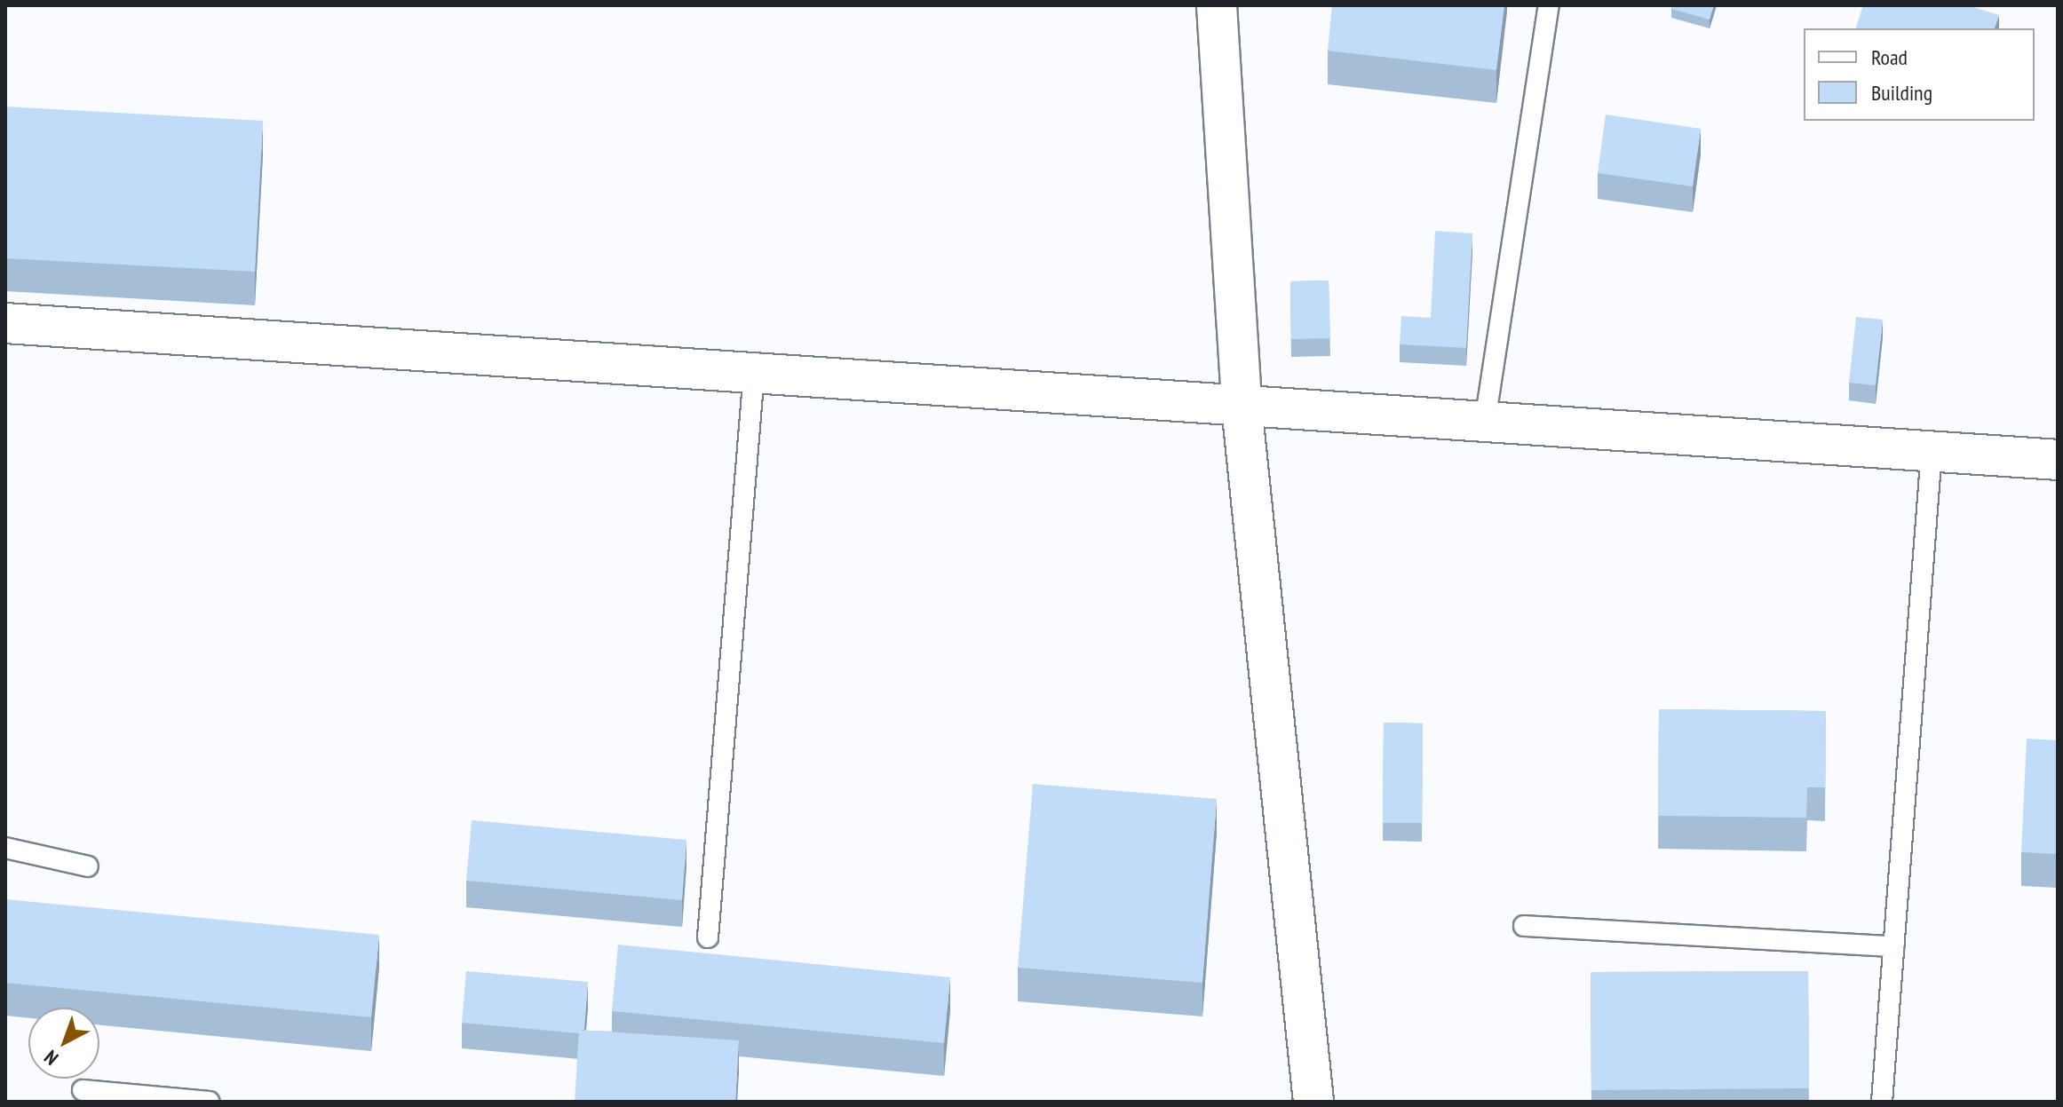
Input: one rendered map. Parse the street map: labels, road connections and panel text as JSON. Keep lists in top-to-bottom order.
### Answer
{
  "legend": ["Road", "Building"],
  "north": "bottom left"
}
